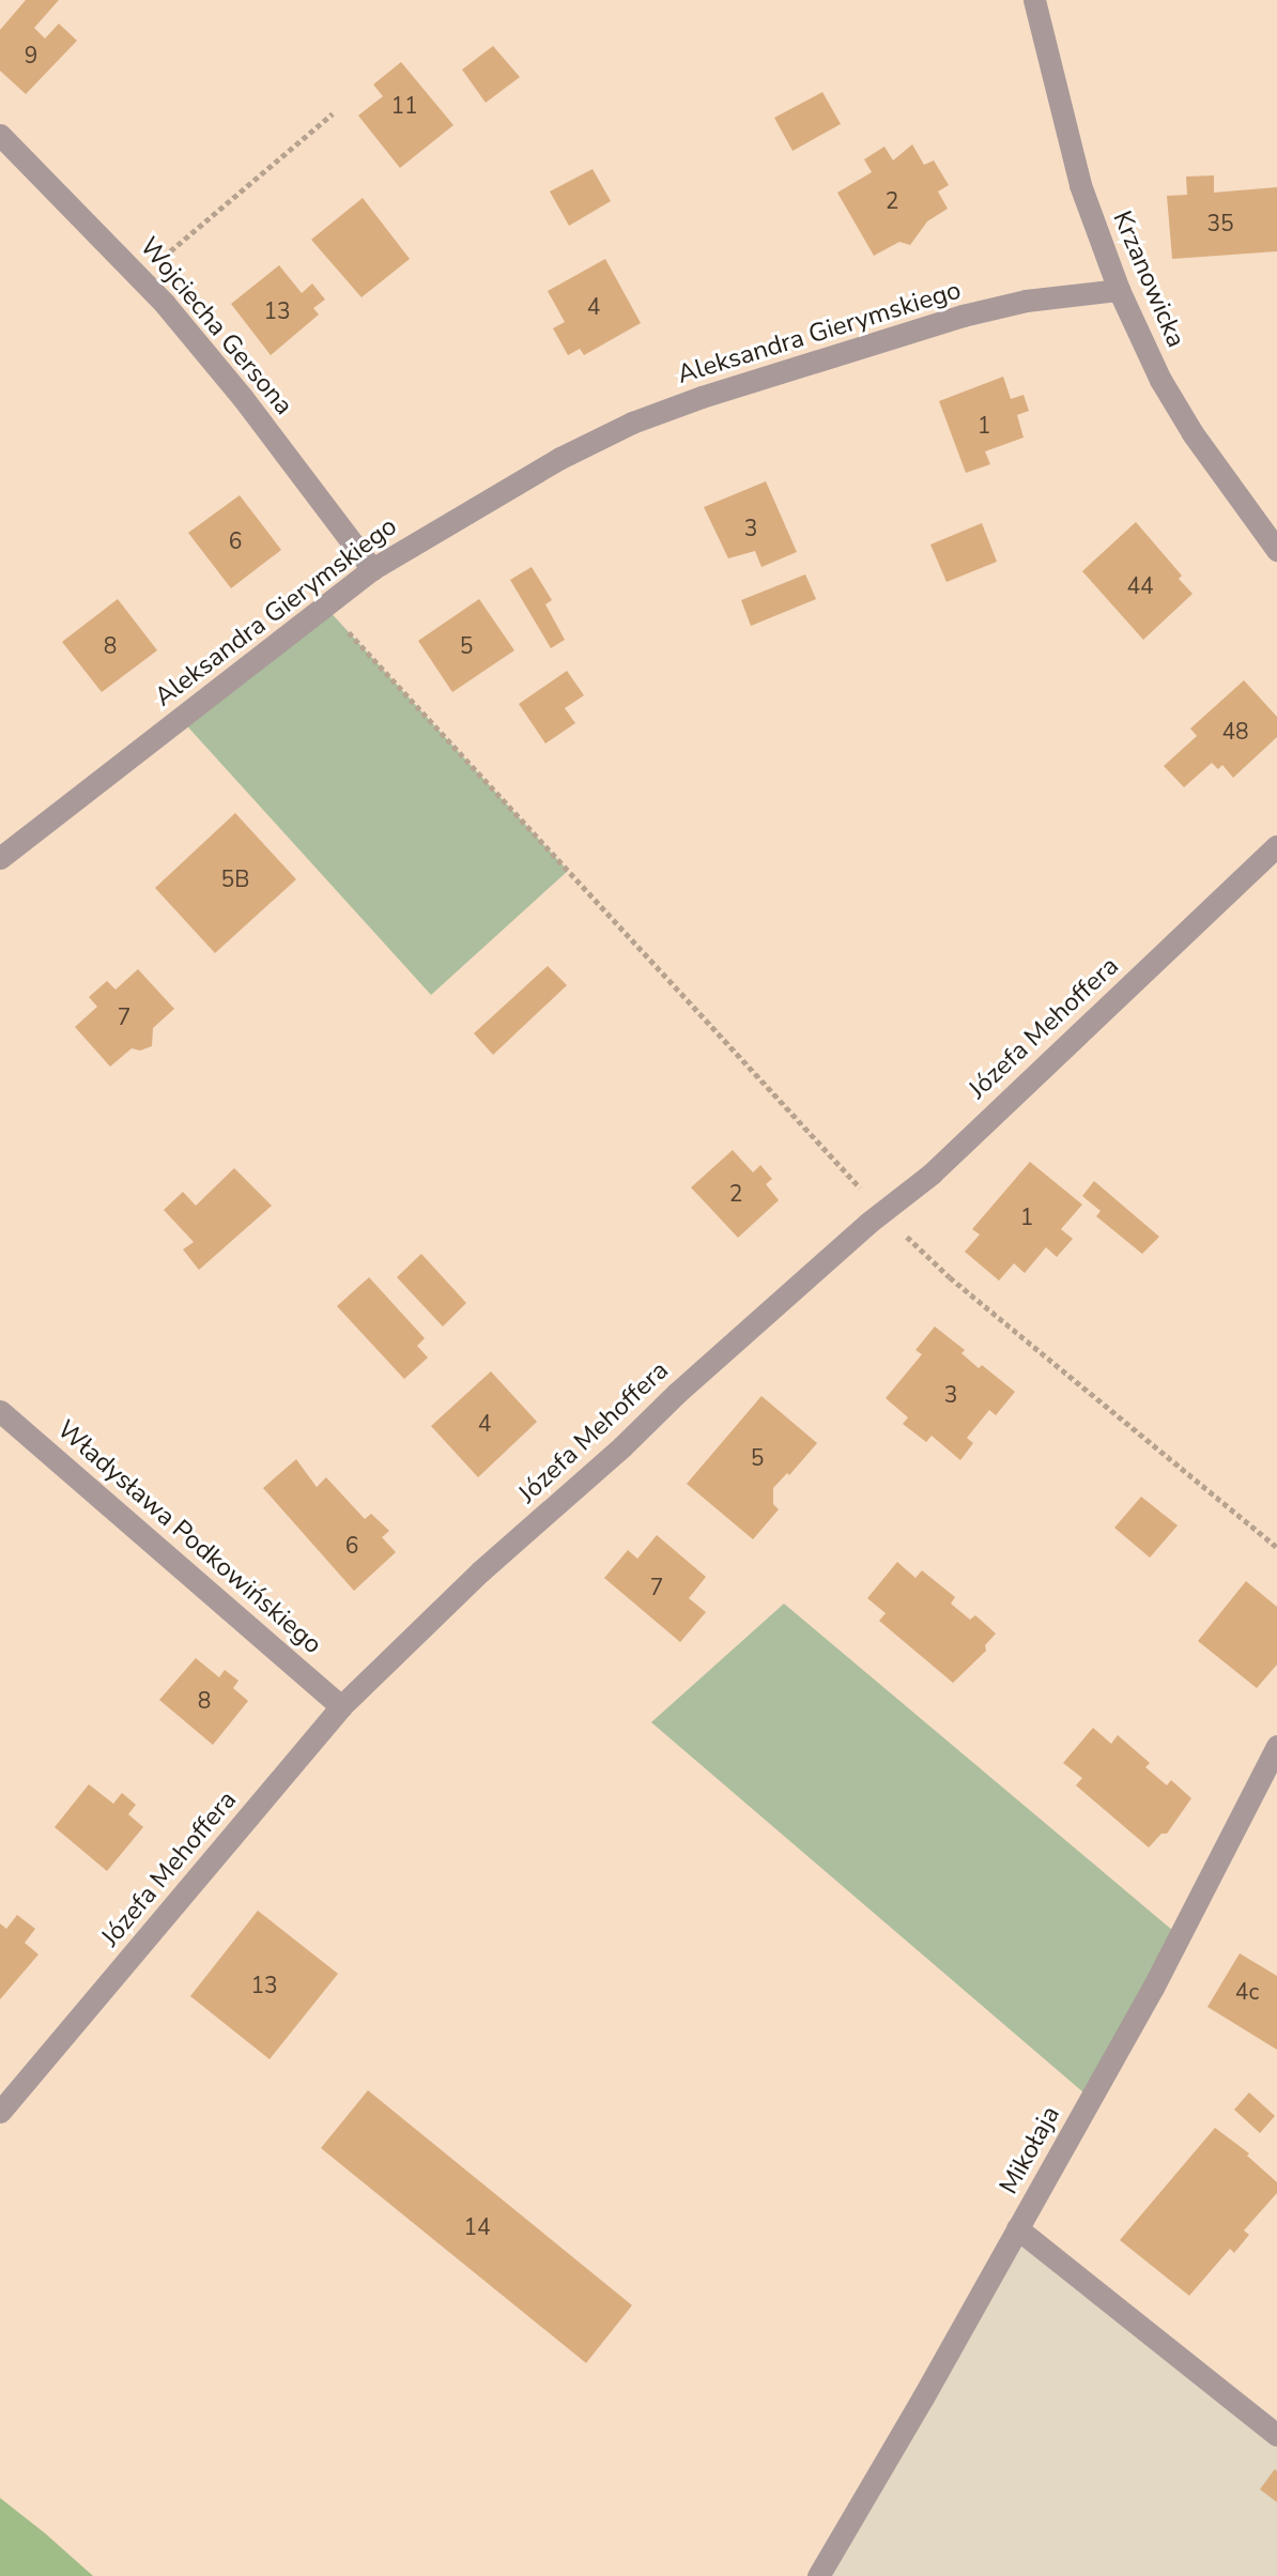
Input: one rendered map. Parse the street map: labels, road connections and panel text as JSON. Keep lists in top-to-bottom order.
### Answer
{
  "streets": {
    "street": [
      "Krzanowicka",
      "Wojciecha Gersona",
      "Aleksandra Gierymskiego",
      "Józefa Mehoffera",
      "Władysława Podkowińskiego",
      "Mikołaja"
    ]
  },
  "crossings": [
    ["Krzanowicka", "Aleksandra Gierymskiego"],
    ["Wojciecha Gersona", "Aleksandra Gierymskiego"],
    ["Józefa Mehoffera", "Władysława Podkowińskiego"]
  ],
  "house_numbers": [
    "9",
    "11",
    "2",
    "35",
    "4",
    "13",
    "1",
    "3",
    "6",
    "44",
    "8",
    "5",
    "48",
    "5B",
    "7",
    "2",
    "1",
    "3",
    "4",
    "5",
    "6",
    "7",
    "8",
    "13",
    "4c",
    "14"
  ]
}
